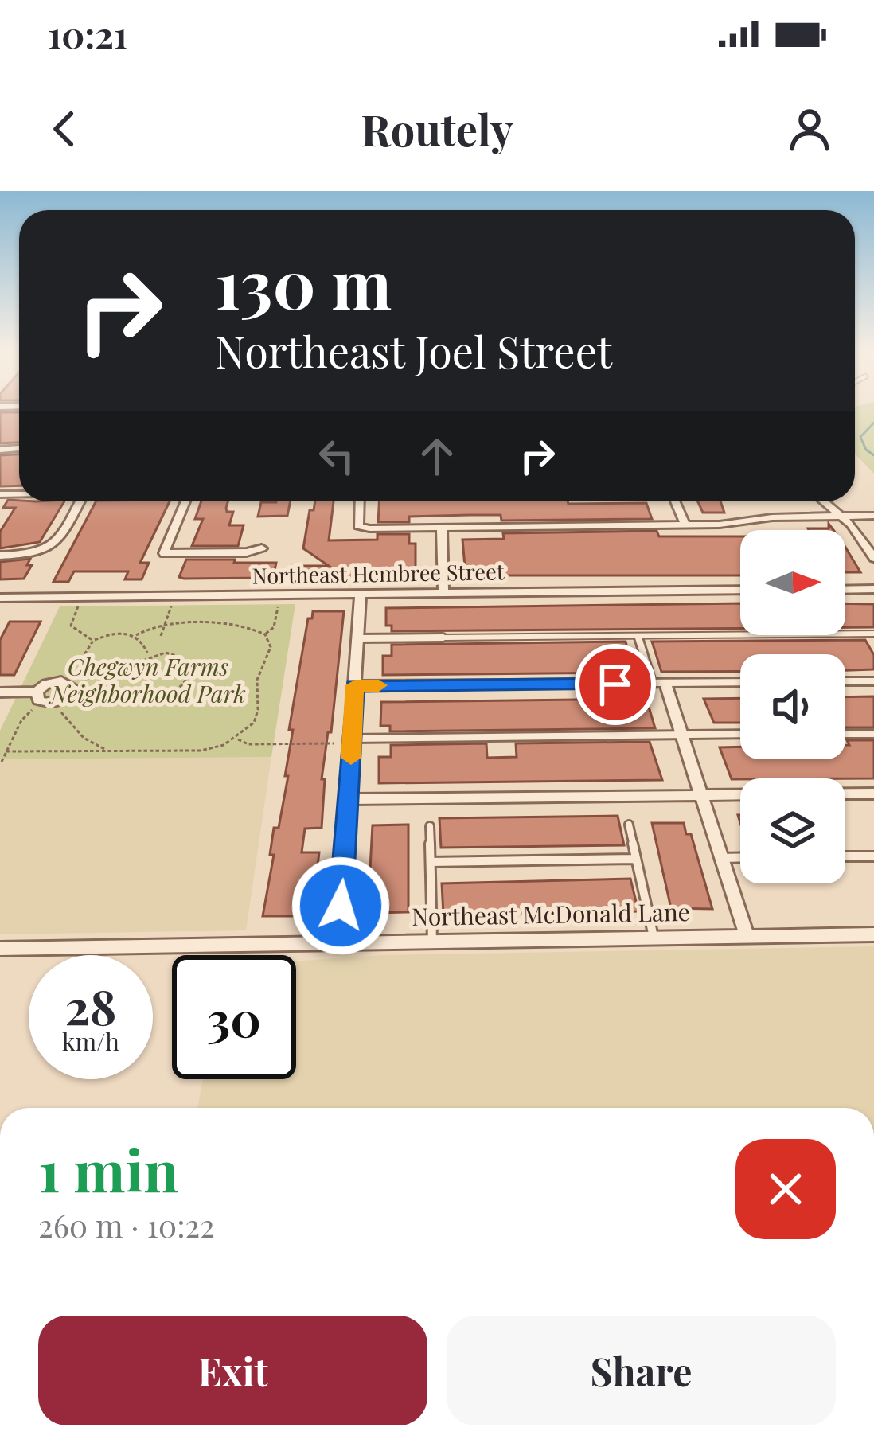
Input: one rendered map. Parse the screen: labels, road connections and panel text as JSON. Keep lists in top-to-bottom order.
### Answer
{
  "streets": {
    "street": ["Northeast Hembree Street", "Northeast McDonald Lane"]
  },
  "parks": ["Chegwyn Farms Neighborhood Park"],
  "north": "right",
  "page": {
    "status": "10:21",
    "header": "Routely",
    "turn": ["130 m", "Northeast Joel Street"],
    "speed": "28 km/h",
    "limit": "30",
    "heading": ["1 min", "260 m · 10:22"],
    "buttons": ["Exit", "Share"]
  }
}
